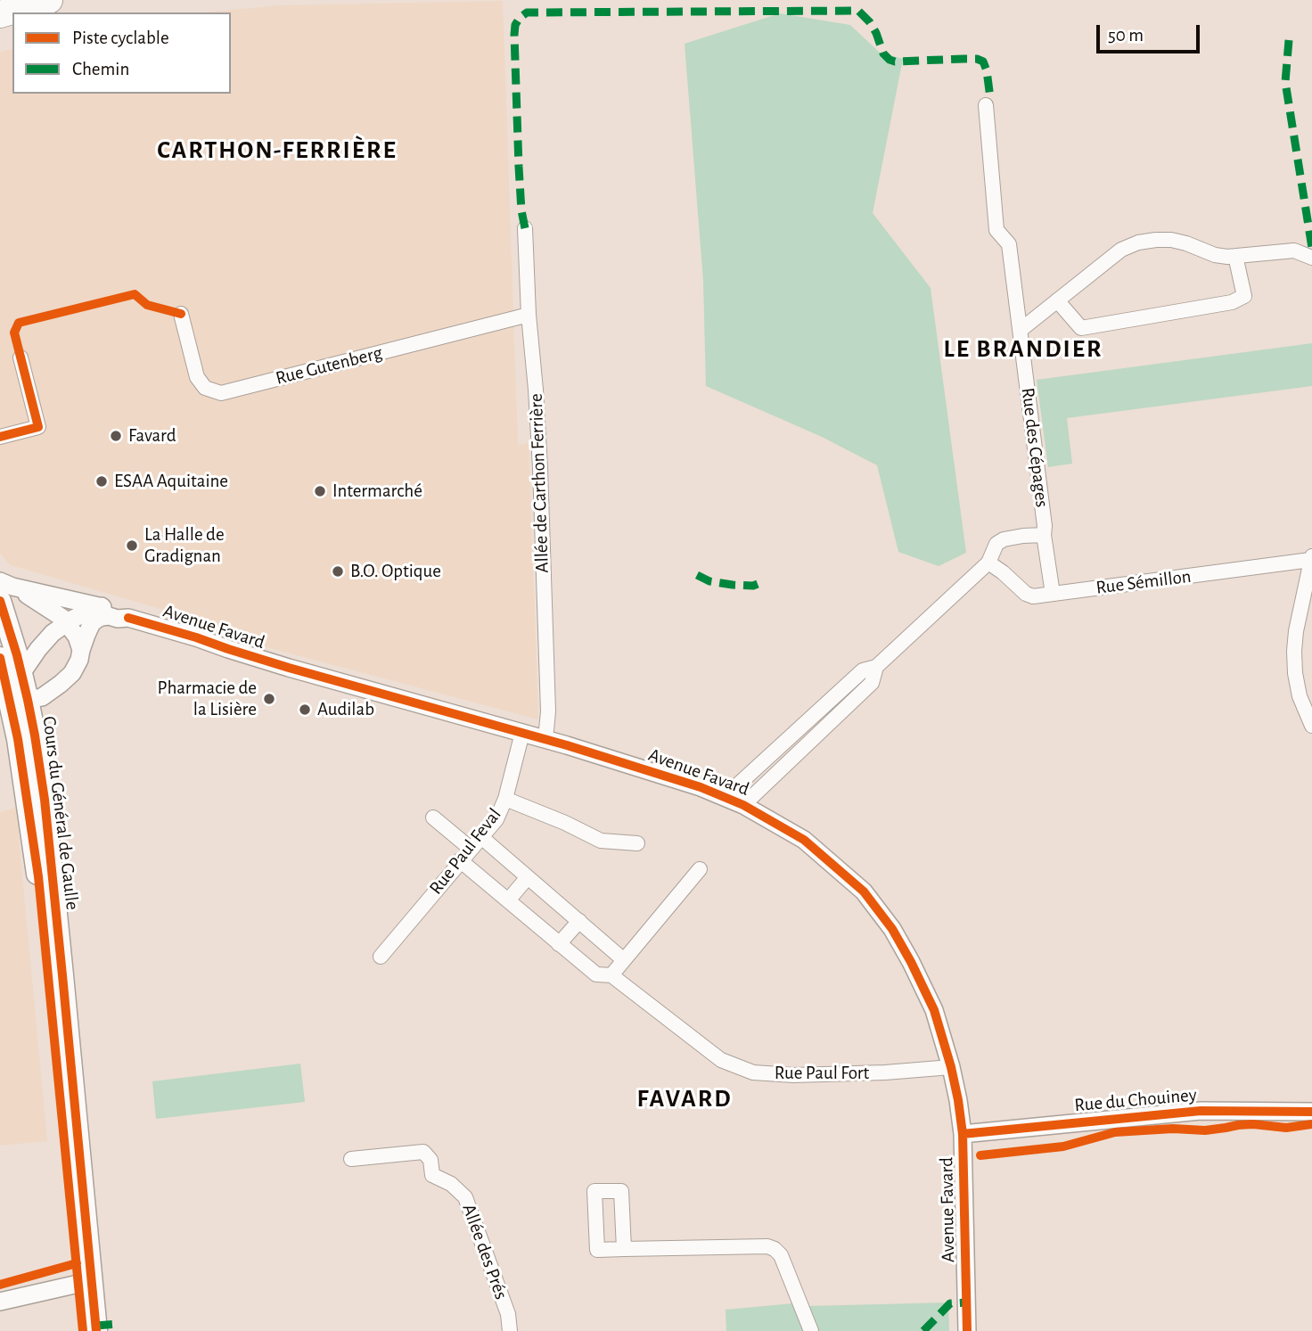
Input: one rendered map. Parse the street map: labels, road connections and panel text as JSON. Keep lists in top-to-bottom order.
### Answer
{
  "streets": {
    "main road": ["Cours du Général de Gaulle"],
    "street": [
      "Rue Gutenberg",
      "Rue des Cépages",
      "Allée de Carthon Ferrière",
      "Rue Sémillon",
      "Avenue Favard",
      "Rue Paul Feval",
      "Rue Paul Fort",
      "Rue du Chouiney",
      "Allée des Prés"
    ]
  },
  "crossings": [
    ["Rue Gutenberg", "Allée de Carthon Ferrière"],
    ["Rue des Cépages", "Rue Sémillon"],
    ["Rue des Cépages", "Avenue Favard"],
    ["Allée de Carthon Ferrière", "Avenue Favard"],
    ["Avenue Favard", "Cours du Général de Gaulle"],
    ["Avenue Favard", "Rue Paul Feval"],
    ["Avenue Favard", "Rue Paul Fort"],
    ["Avenue Favard", "Rue du Chouiney"],
    ["Rue Paul Feval", "Rue Paul Fort"]
  ],
  "districts": ["CARTHON-FERRIÈRE", "LE BRANDIER", "FAVARD"],
  "places": [
    "Favard",
    "ESAA Aquitaine",
    "Intermarché",
    "La Halle de Gradignan",
    "B.O. Optique",
    "Pharmacie de la Lisière",
    "Audilab"
  ],
  "legend": ["Piste cyclable", "Chemin"],
  "scale_bar": "50 m"
}
